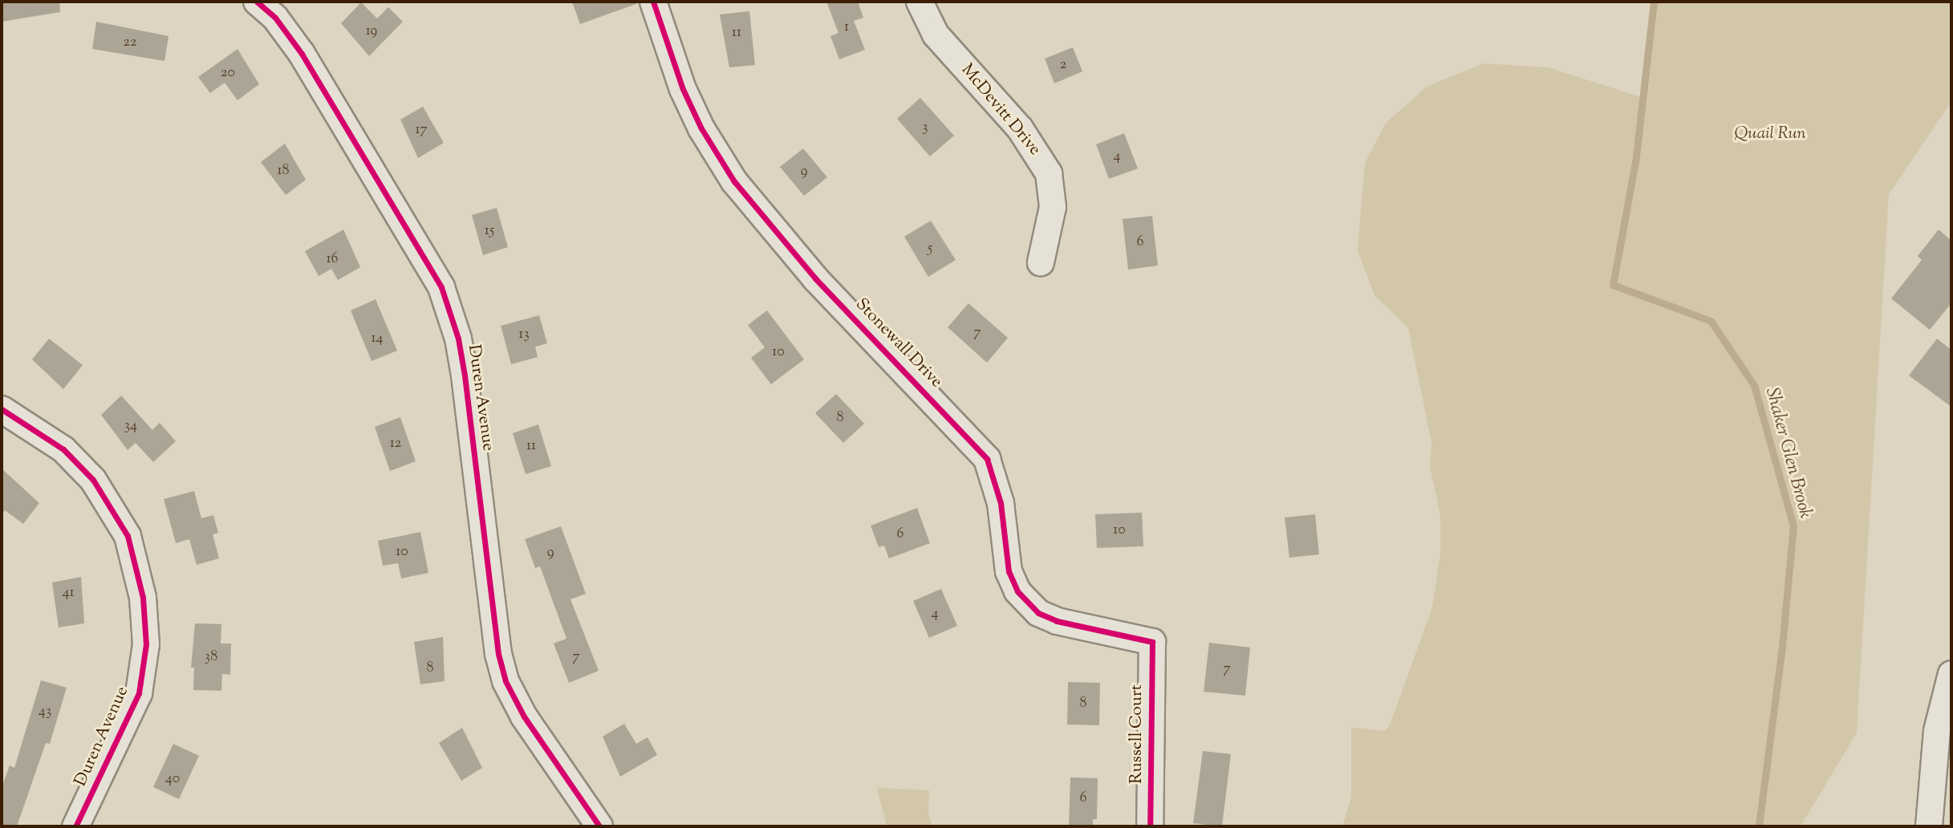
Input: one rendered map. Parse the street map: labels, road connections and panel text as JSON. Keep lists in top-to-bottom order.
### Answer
{
  "streets": {
    "street": [
      "McDevitt Drive",
      "Stonewall Drive",
      "Duren Avenue",
      "Russell Court"
    ]
  },
  "crossings": [
    ["Stonewall Drive", "Russell Court"]
  ],
  "water": ["Shaker Glen Brook"],
  "parks": ["Quail Run"],
  "house_numbers": [
    "1",
    "19",
    "11",
    "22",
    "2",
    "20",
    "3",
    "17",
    "4",
    "18",
    "9",
    "15",
    "6",
    "5",
    "16",
    "7",
    "13",
    "14",
    "10",
    "8",
    "34",
    "12",
    "11",
    "10",
    "6",
    "10",
    "9",
    "41",
    "4",
    "38",
    "7",
    "8",
    "7",
    "8",
    "43",
    "40",
    "6"
  ]
}
